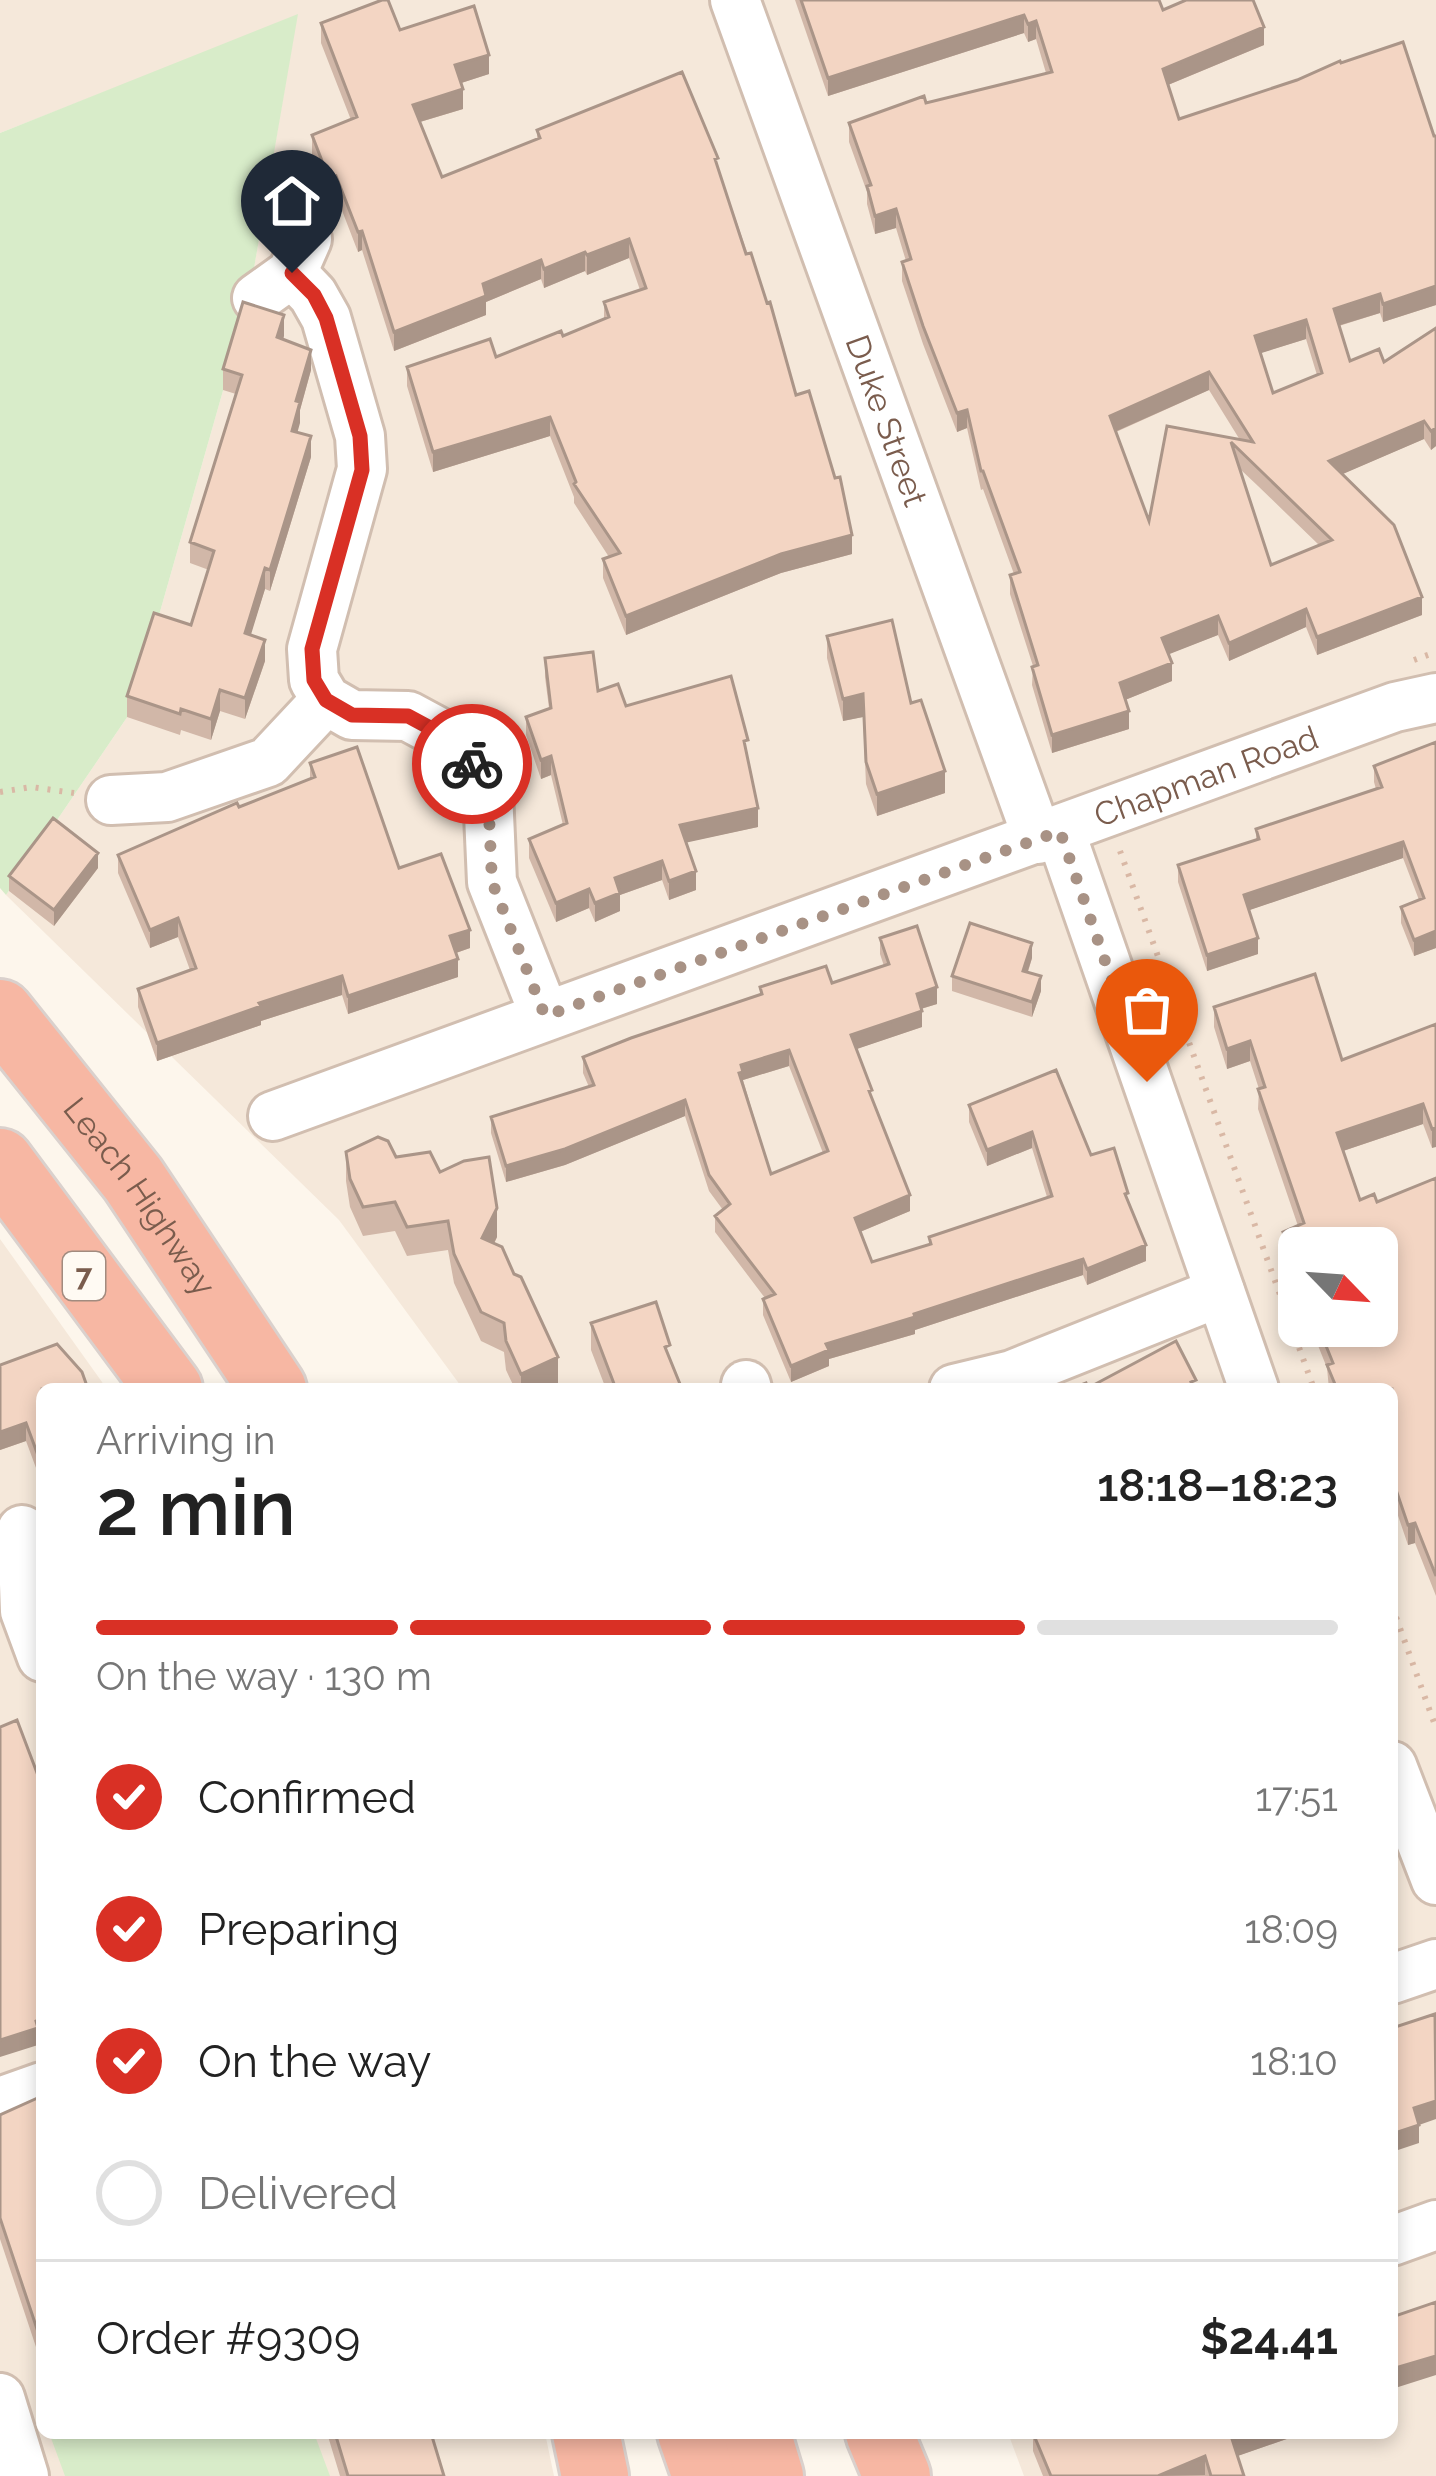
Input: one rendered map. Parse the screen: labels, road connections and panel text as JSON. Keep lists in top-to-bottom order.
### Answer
{
  "streets": {
    "highway": ["Leach Highway", "7"],
    "street": ["Duke Street", "Chapman Road"]
  },
  "crossings": [
    ["Duke Street", "Chapman Road"]
  ],
  "north": "bottom right",
  "page": {
    "heading": ["2 min", "Arriving in", "18:18–18:23"],
    "panel": ["Order #9309", "$24.41"],
    "bar": "On the way · 130 m",
    "list": [
      ["Confirmed", "17:51"],
      ["Preparing", "18:09"],
      ["On the way", "18:10"],
      "Delivered"
    ]
  }
}
